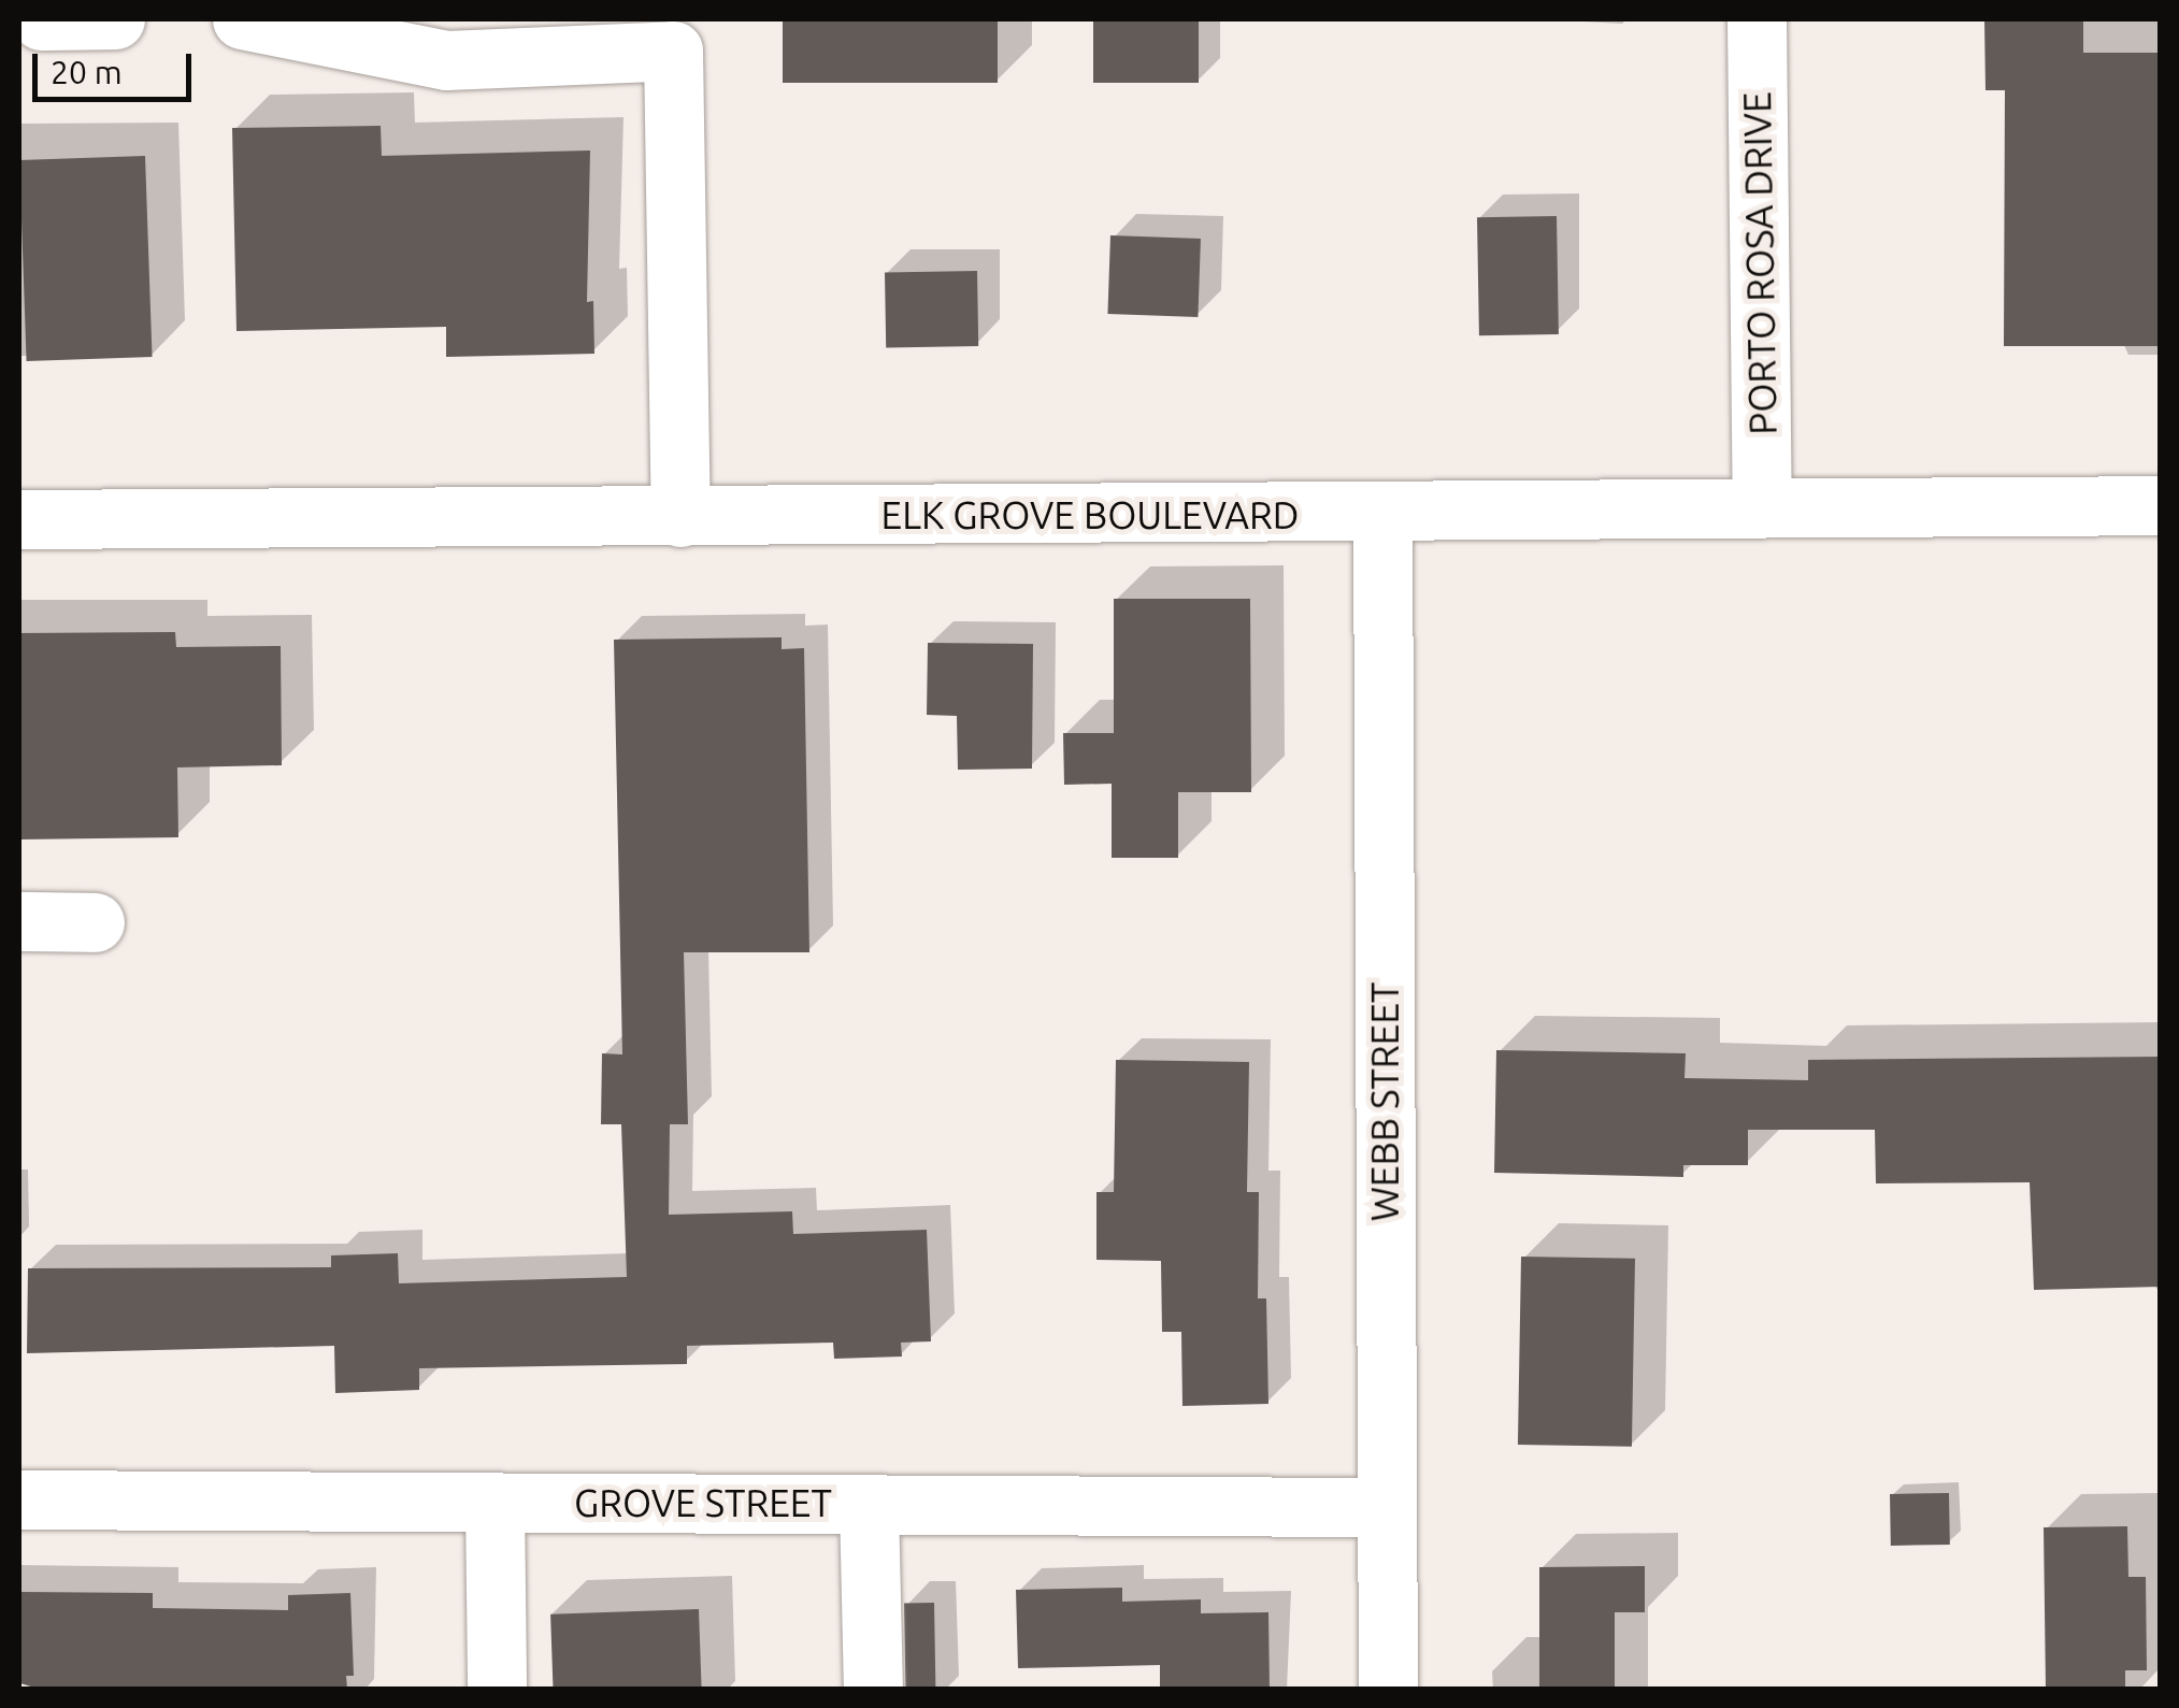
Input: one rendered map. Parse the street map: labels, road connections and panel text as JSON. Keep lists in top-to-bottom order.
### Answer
{
  "streets": {
    "street": [
      "PORTO ROSA DRIVE",
      "ELK GROVE BOULEVARD",
      "WEBB STREET",
      "GROVE STREET"
    ]
  },
  "crossings": [
    ["PORTO ROSA DRIVE", "ELK GROVE BOULEVARD"],
    ["ELK GROVE BOULEVARD", "WEBB STREET"],
    ["WEBB STREET", "GROVE STREET"]
  ],
  "scale_bar": "20 m"
}
